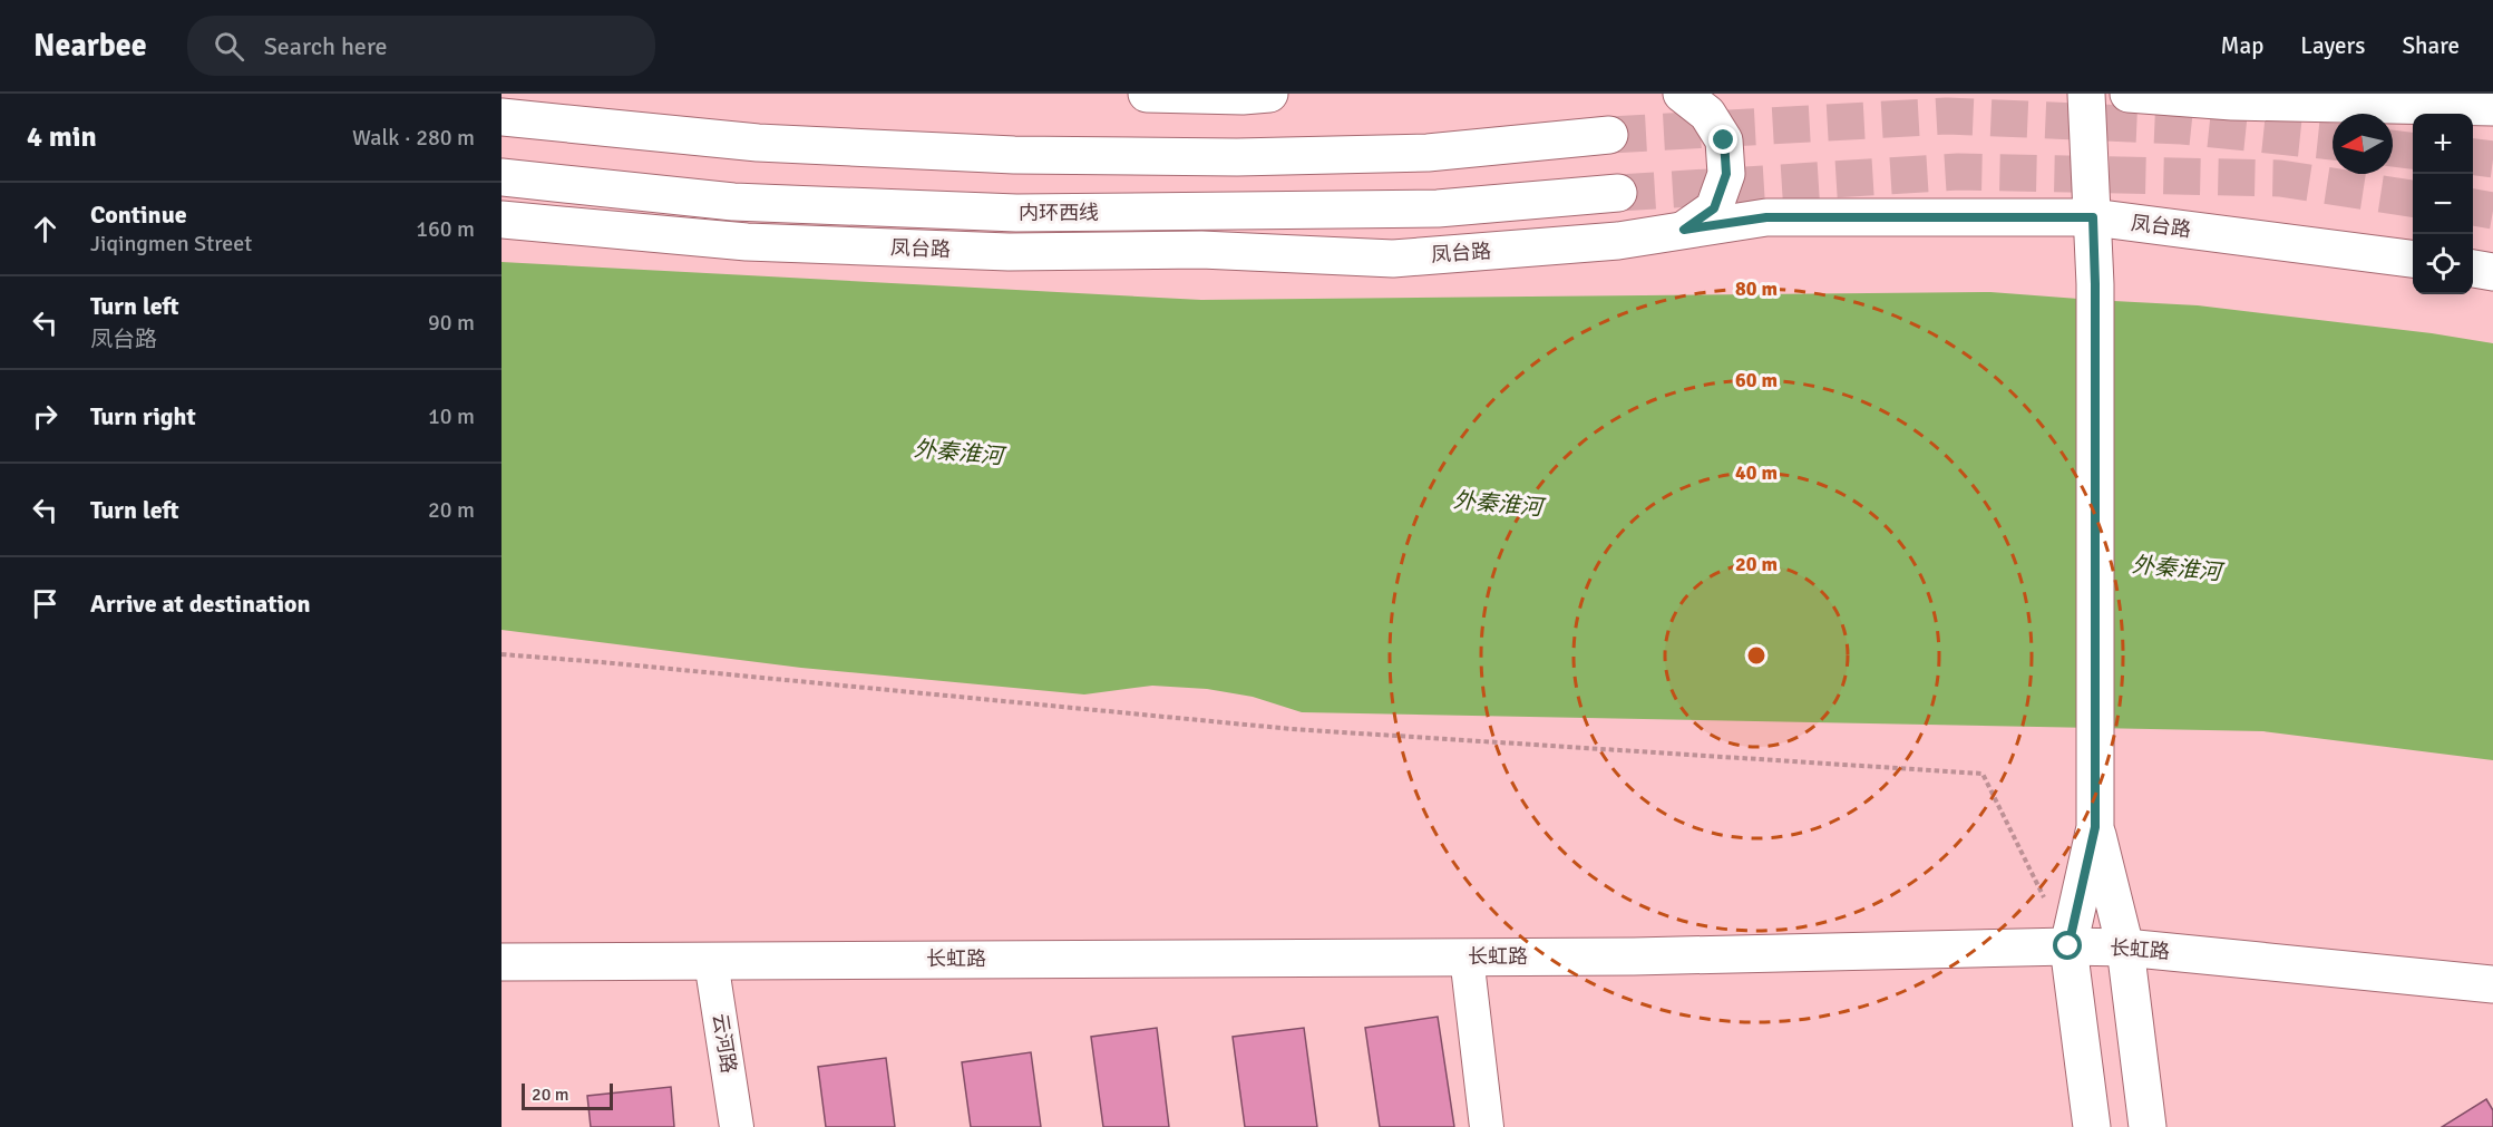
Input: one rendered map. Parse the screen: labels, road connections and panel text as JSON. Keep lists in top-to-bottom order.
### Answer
{
  "streets": {
    "main road": ["内环西线", "凤台路", "长虹路"],
    "street": ["云河路"]
  },
  "crossings": [
    ["长虹路", "云河路"]
  ],
  "water": ["外秦淮河"],
  "scale_bar": "20 m",
  "north": "left",
  "page": {
    "header": "Nearbee",
    "search": "Search here",
    "nav": ["Map", "Layers", "Share"],
    "heading": ["4 min", "Walk · 280 m"],
    "map_buttons": ["+", "−"],
    "list": [
      ["Continue", "Jiqingmen Street", "160 m"],
      ["Turn left", "凤台路", "90 m"],
      ["Turn right", "10 m"],
      ["Turn left", "20 m"],
      "Arrive at destination"
    ],
    "scale": "20 m"
  },
  "rings": [
    "80 m",
    "60 m",
    "40 m",
    "20 m"
  ]
}
